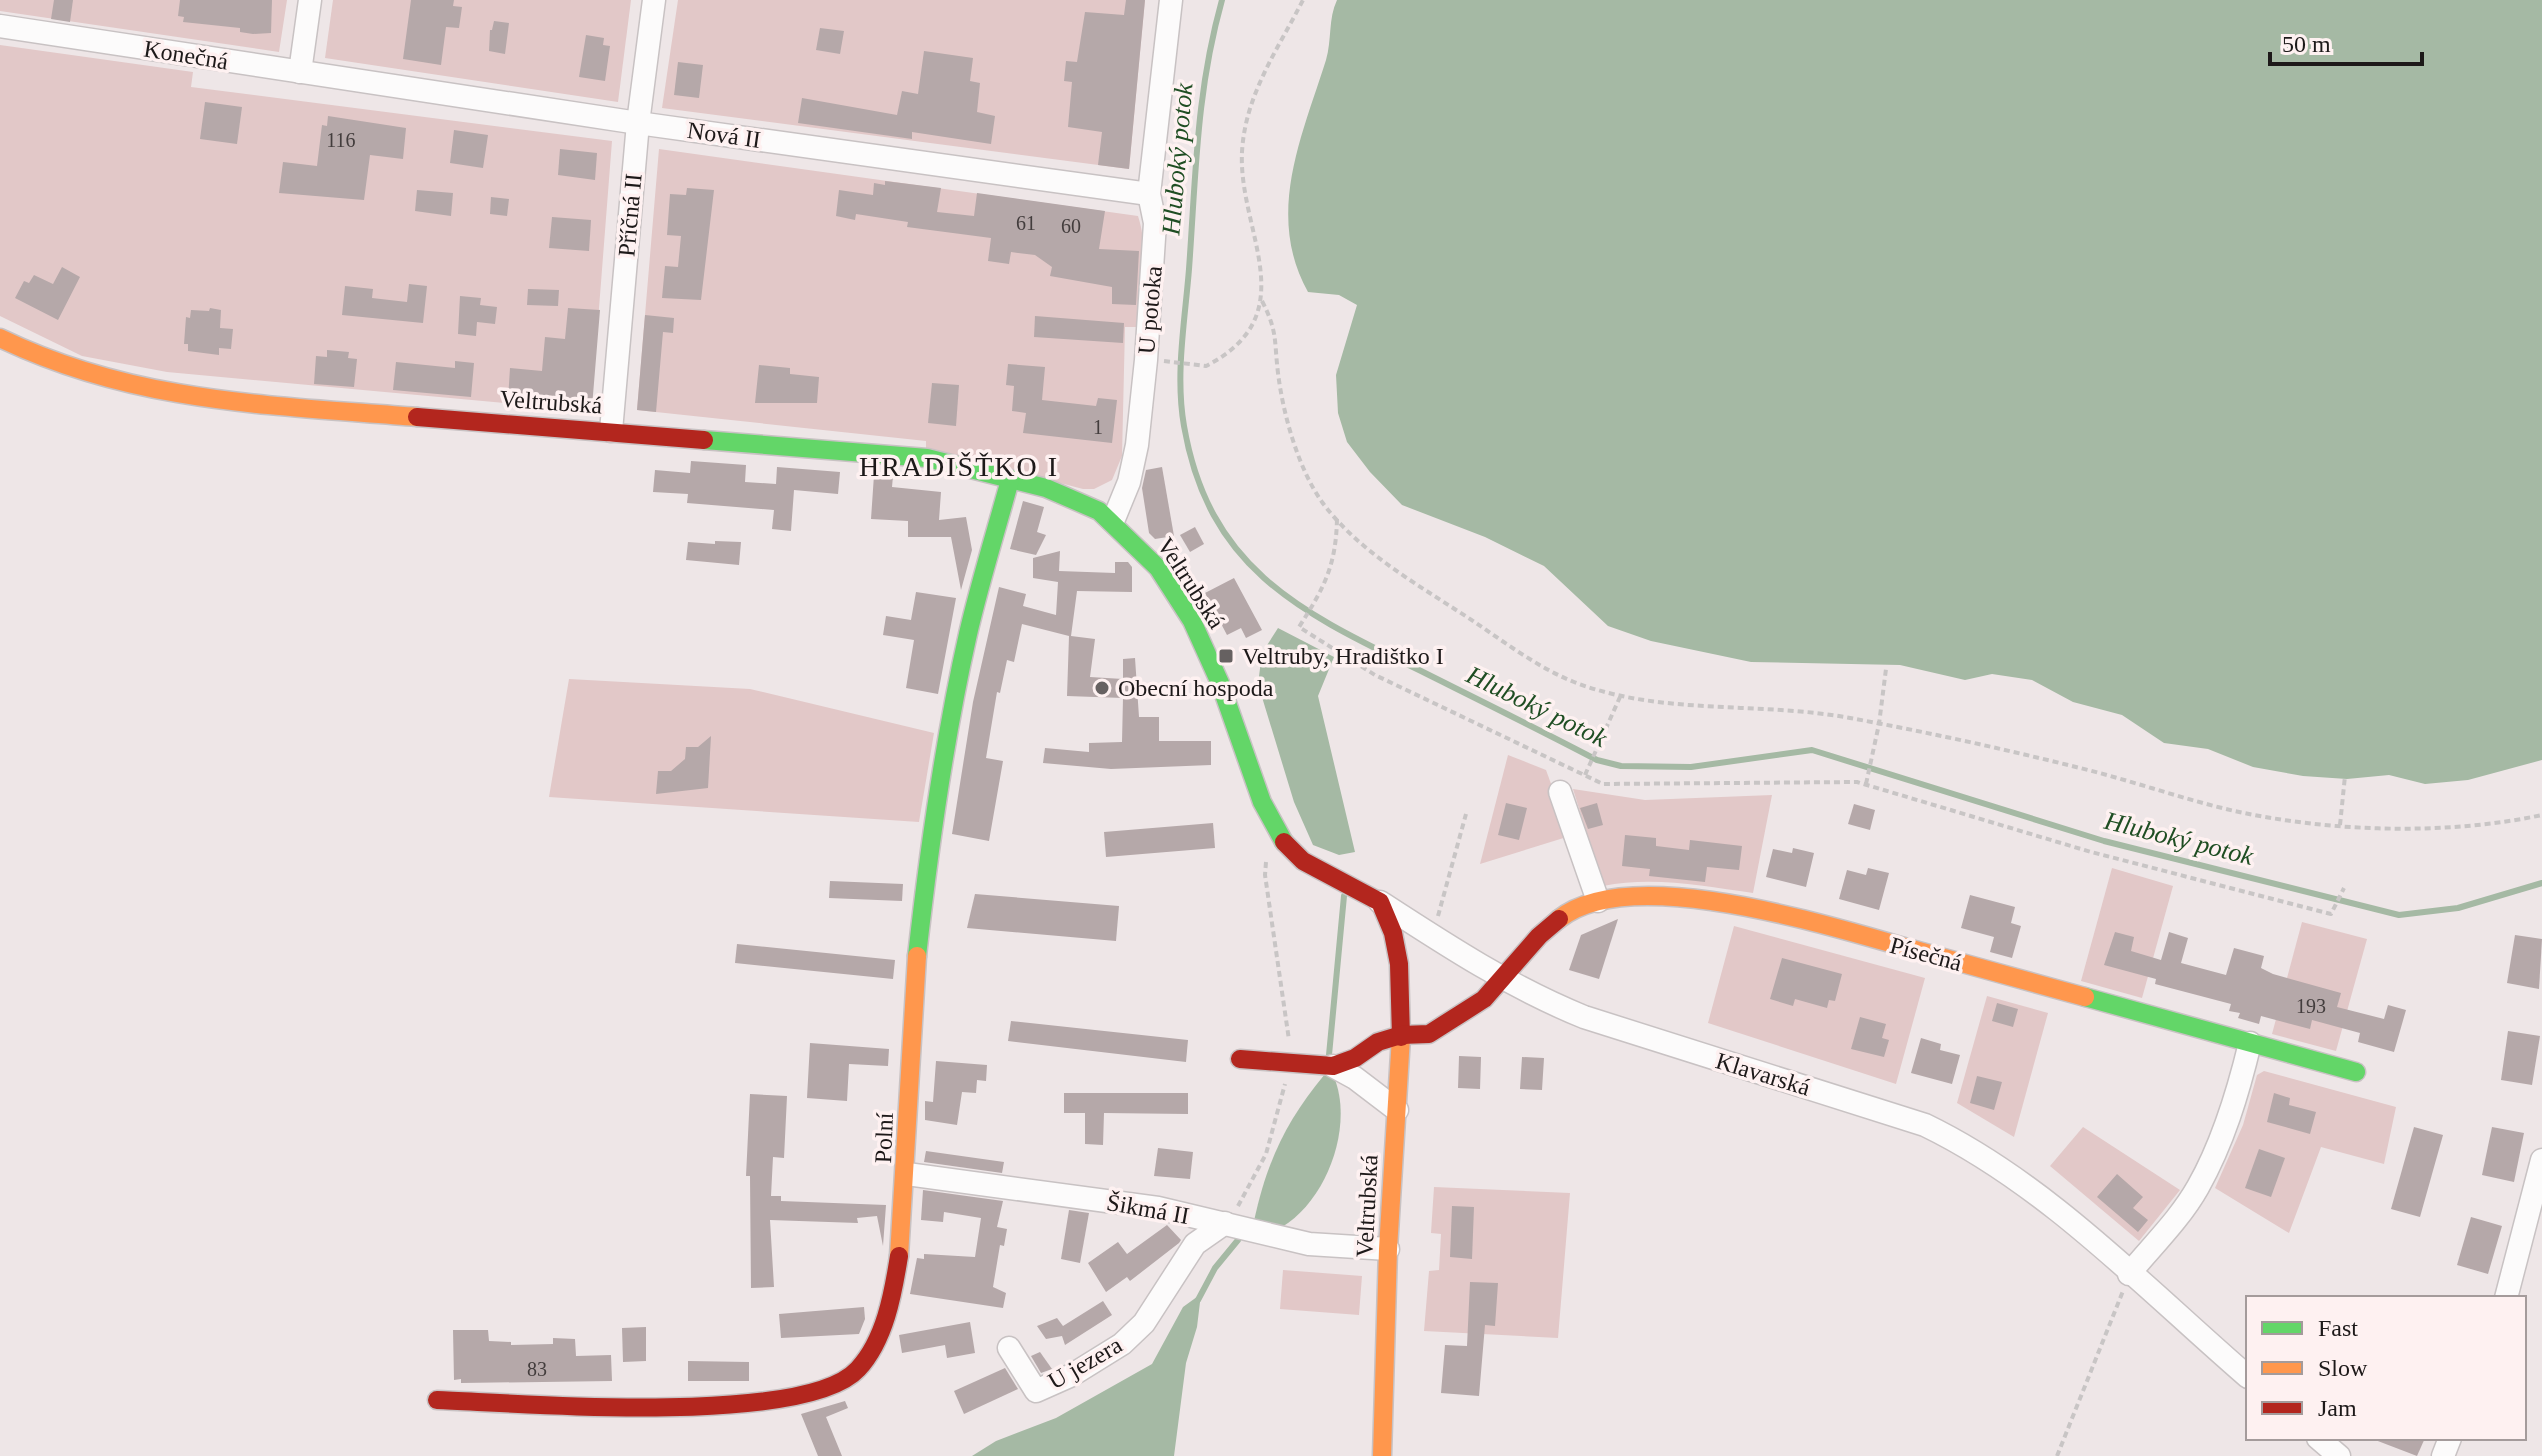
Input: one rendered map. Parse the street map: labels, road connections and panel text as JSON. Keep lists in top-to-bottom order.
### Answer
{
  "streets": {
    "street": [
      "Konečná",
      "Nová II",
      "Příčná II",
      "U potoka",
      "Veltrubská",
      "Písečná",
      "Klavarská",
      "Polní",
      "Šikmá II",
      "U jezera"
    ]
  },
  "crossings": [
    ["Konečná", "Nová II"],
    ["Nová II", "Příčná II"],
    ["Nová II", "U potoka"],
    ["Příčná II", "Veltrubská"],
    ["U potoka", "Veltrubská"],
    ["Veltrubská", "Písečná"],
    ["Veltrubská", "Klavarská"],
    ["Veltrubská", "Polní"],
    ["Veltrubská", "Šikmá II"],
    ["Písečná", "Klavarská"],
    ["Polní", "Šikmá II"],
    ["Šikmá II", "U jezera"]
  ],
  "districts": ["HRADIŠŤKO I"],
  "water": ["Hluboký potok"],
  "places": {
    "transit": ["Veltruby, Hradištko I"],
    "other": ["Obecní hospoda"]
  },
  "house_numbers": [
    "116",
    "61",
    "60",
    "1",
    "193",
    "83"
  ],
  "legend": ["Fast", "Slow", "Jam"],
  "scale_bar": "50 m"
}
